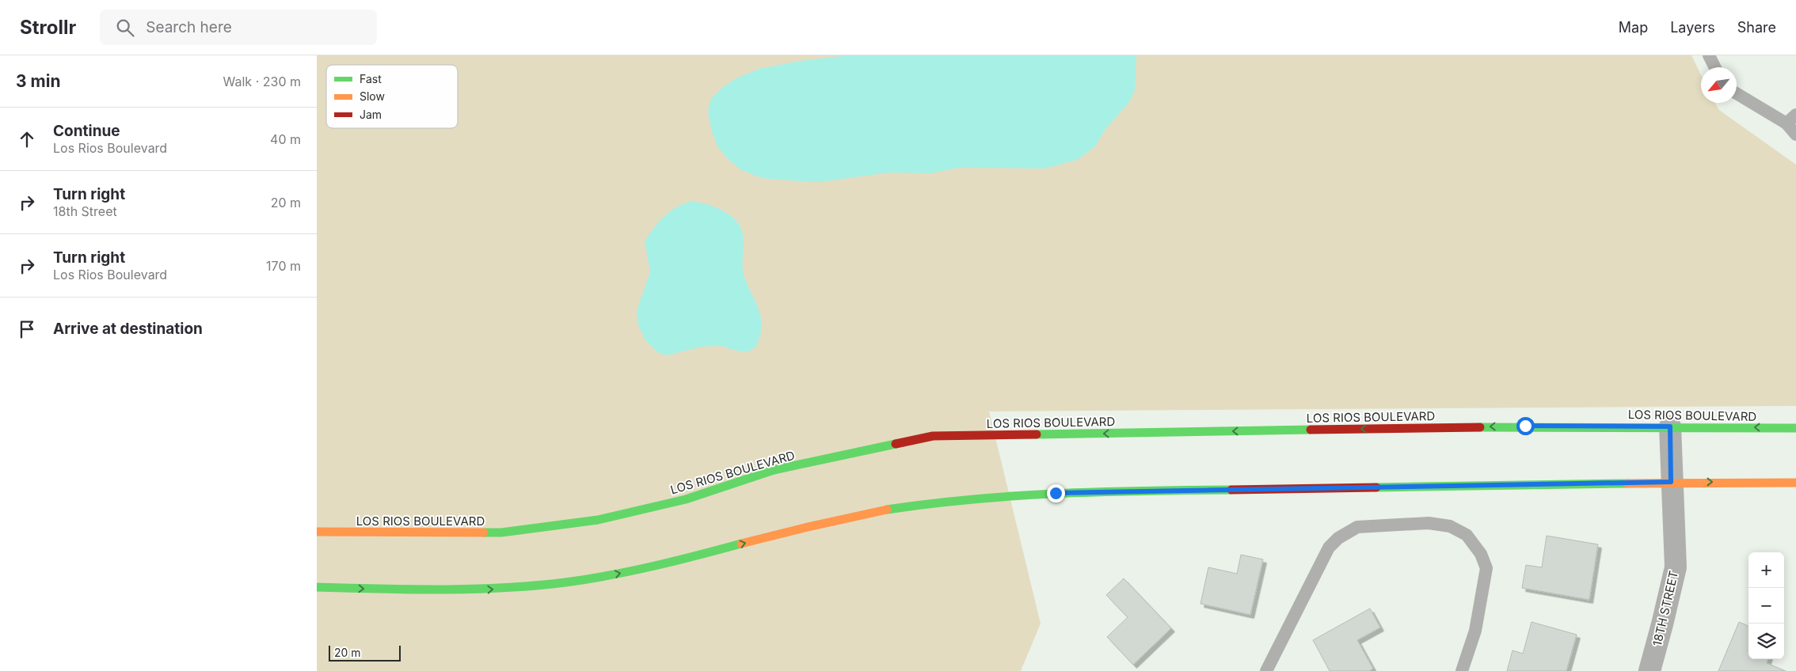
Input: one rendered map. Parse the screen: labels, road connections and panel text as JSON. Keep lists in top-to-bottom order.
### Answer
{
  "streets": {
    "main road": ["LOS RIOS BOULEVARD"],
    "street": ["18TH STREET"]
  },
  "crossings": [
    ["LOS RIOS BOULEVARD", "18TH STREET"]
  ],
  "legend": ["Fast", "Slow", "Jam"],
  "scale_bar": "20 m",
  "north": "bottom left",
  "page": {
    "header": "Strollr",
    "search": "Search here",
    "nav": ["Map", "Layers", "Share"],
    "heading": ["3 min", "Walk · 230 m"],
    "list": [
      ["Continue", "Los Rios Boulevard", "40 m"],
      ["Turn right", "18th Street", "20 m"],
      ["Turn right", "Los Rios Boulevard", "170 m"],
      "Arrive at destination"
    ],
    "map_buttons": ["+", "−"],
    "scale": "20 m"
  }
}
